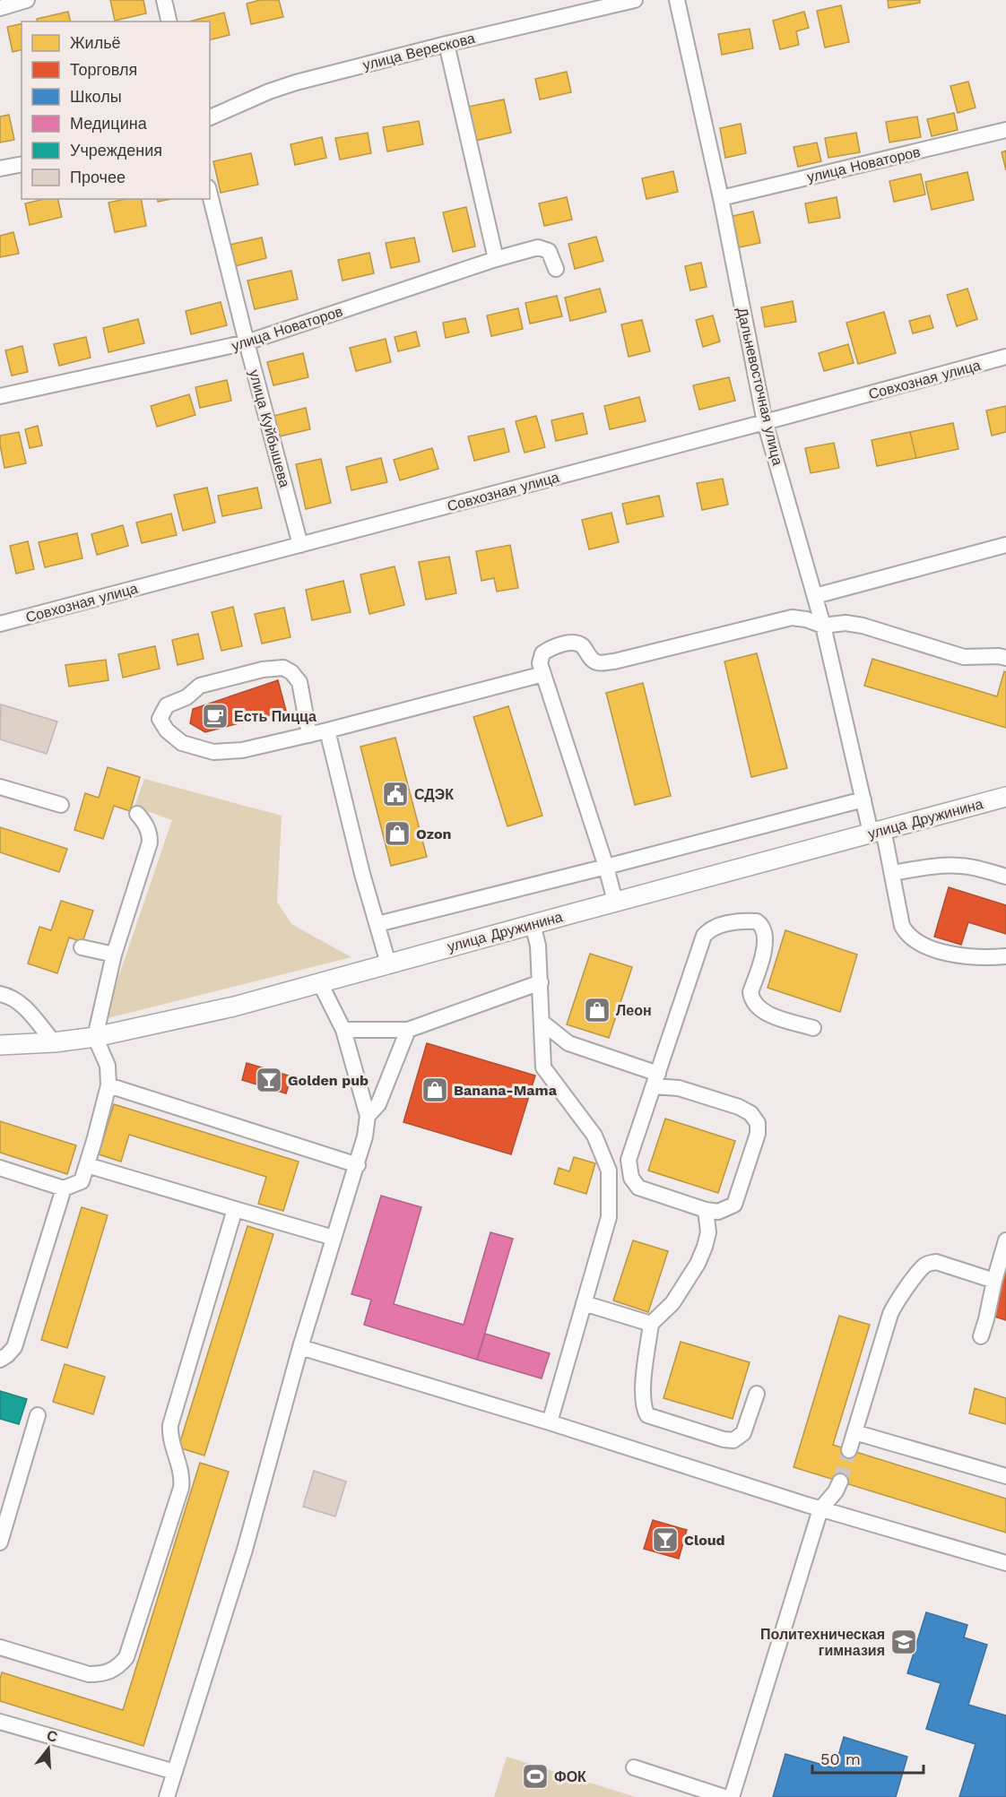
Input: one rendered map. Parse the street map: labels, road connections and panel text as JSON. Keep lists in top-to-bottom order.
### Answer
{
  "streets": {
    "main road": ["улица Дружинина"],
    "street": [
      "улица Верескова",
      "улица Новаторов",
      "Совхозная улица",
      "Дальневосточная улица",
      "улица Куйбышева"
    ]
  },
  "crossings": [
    ["улица Новаторов", "Дальневосточная улица"],
    ["улица Новаторов", "улица Куйбышева"],
    ["Совхозная улица", "Дальневосточная улица"],
    ["Совхозная улица", "улица Куйбышева"],
    ["Дальневосточная улица", "улица Дружинина"]
  ],
  "places": {
    "cafe": ["Есть Пицца"],
    "public building": ["СДЭК"],
    "shop": ["Ozon", "Леон", "Banana-Mama"],
    "bar": ["Golden pub", "Cloud"],
    "school or university": ["Политехническая гимназия"],
    "sports": ["ФОК"]
  },
  "legend": [
    "Жильё",
    "Торговля",
    "Школы",
    "Медицина",
    "Учреждения",
    "Прочее"
  ],
  "scale_bar": "50 m",
  "north": "top"
}
